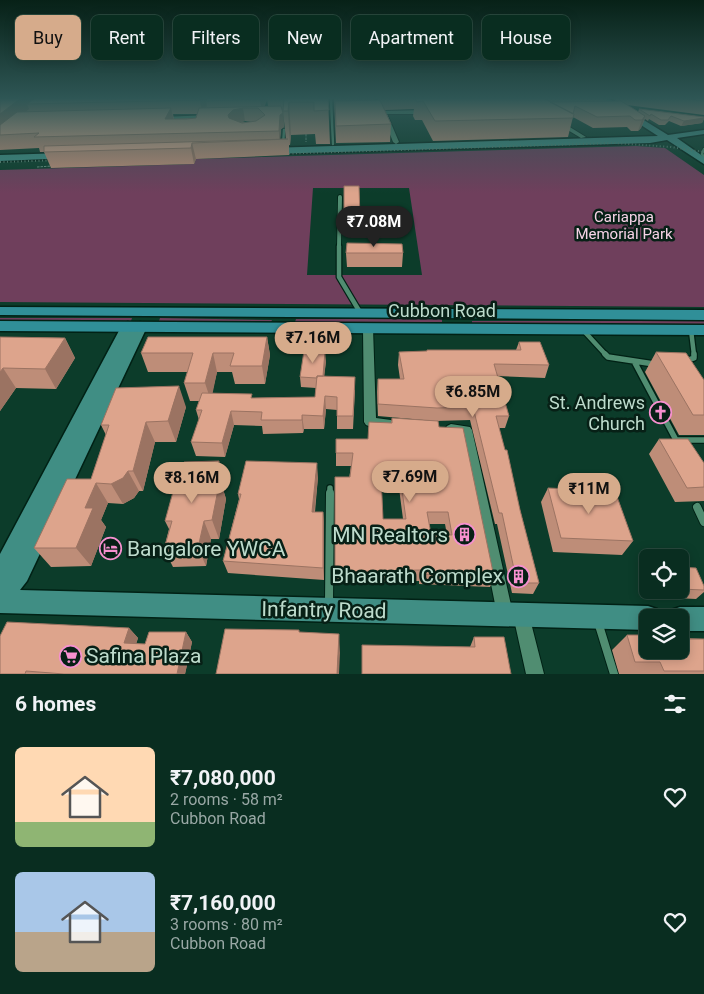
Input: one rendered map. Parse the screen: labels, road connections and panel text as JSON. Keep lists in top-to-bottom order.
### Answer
{
  "streets": {
    "main road": ["Cubbon Road", "Infantry Road"]
  },
  "parks": ["Cariappa Memorial Park"],
  "places": {
    "church": ["St. Andrews Church"],
    "building": ["MN Realtors", "Bhaarath Complex"],
    "hotel": ["Bangalore YWCA"],
    "supermarket": ["Safina Plaza"]
  },
  "page": {
    "chip": [
      "Buy",
      "Rent",
      "Filters",
      "New",
      "Apartment",
      "House"
    ],
    "price": [
      "₹7.08M",
      "₹7.16M",
      "₹6.85M",
      "₹7.69M",
      "₹8.16M",
      "₹11M"
    ],
    "heading": "6 homes",
    "list": [
      {
        "name": "₹7,080,000",
        "note": "2 rooms · 58 m² · Cubbon Road"
      },
      {
        "name": "₹7,160,000",
        "note": "3 rooms · 80 m² · Cubbon Road"
      }
    ]
  }
}
